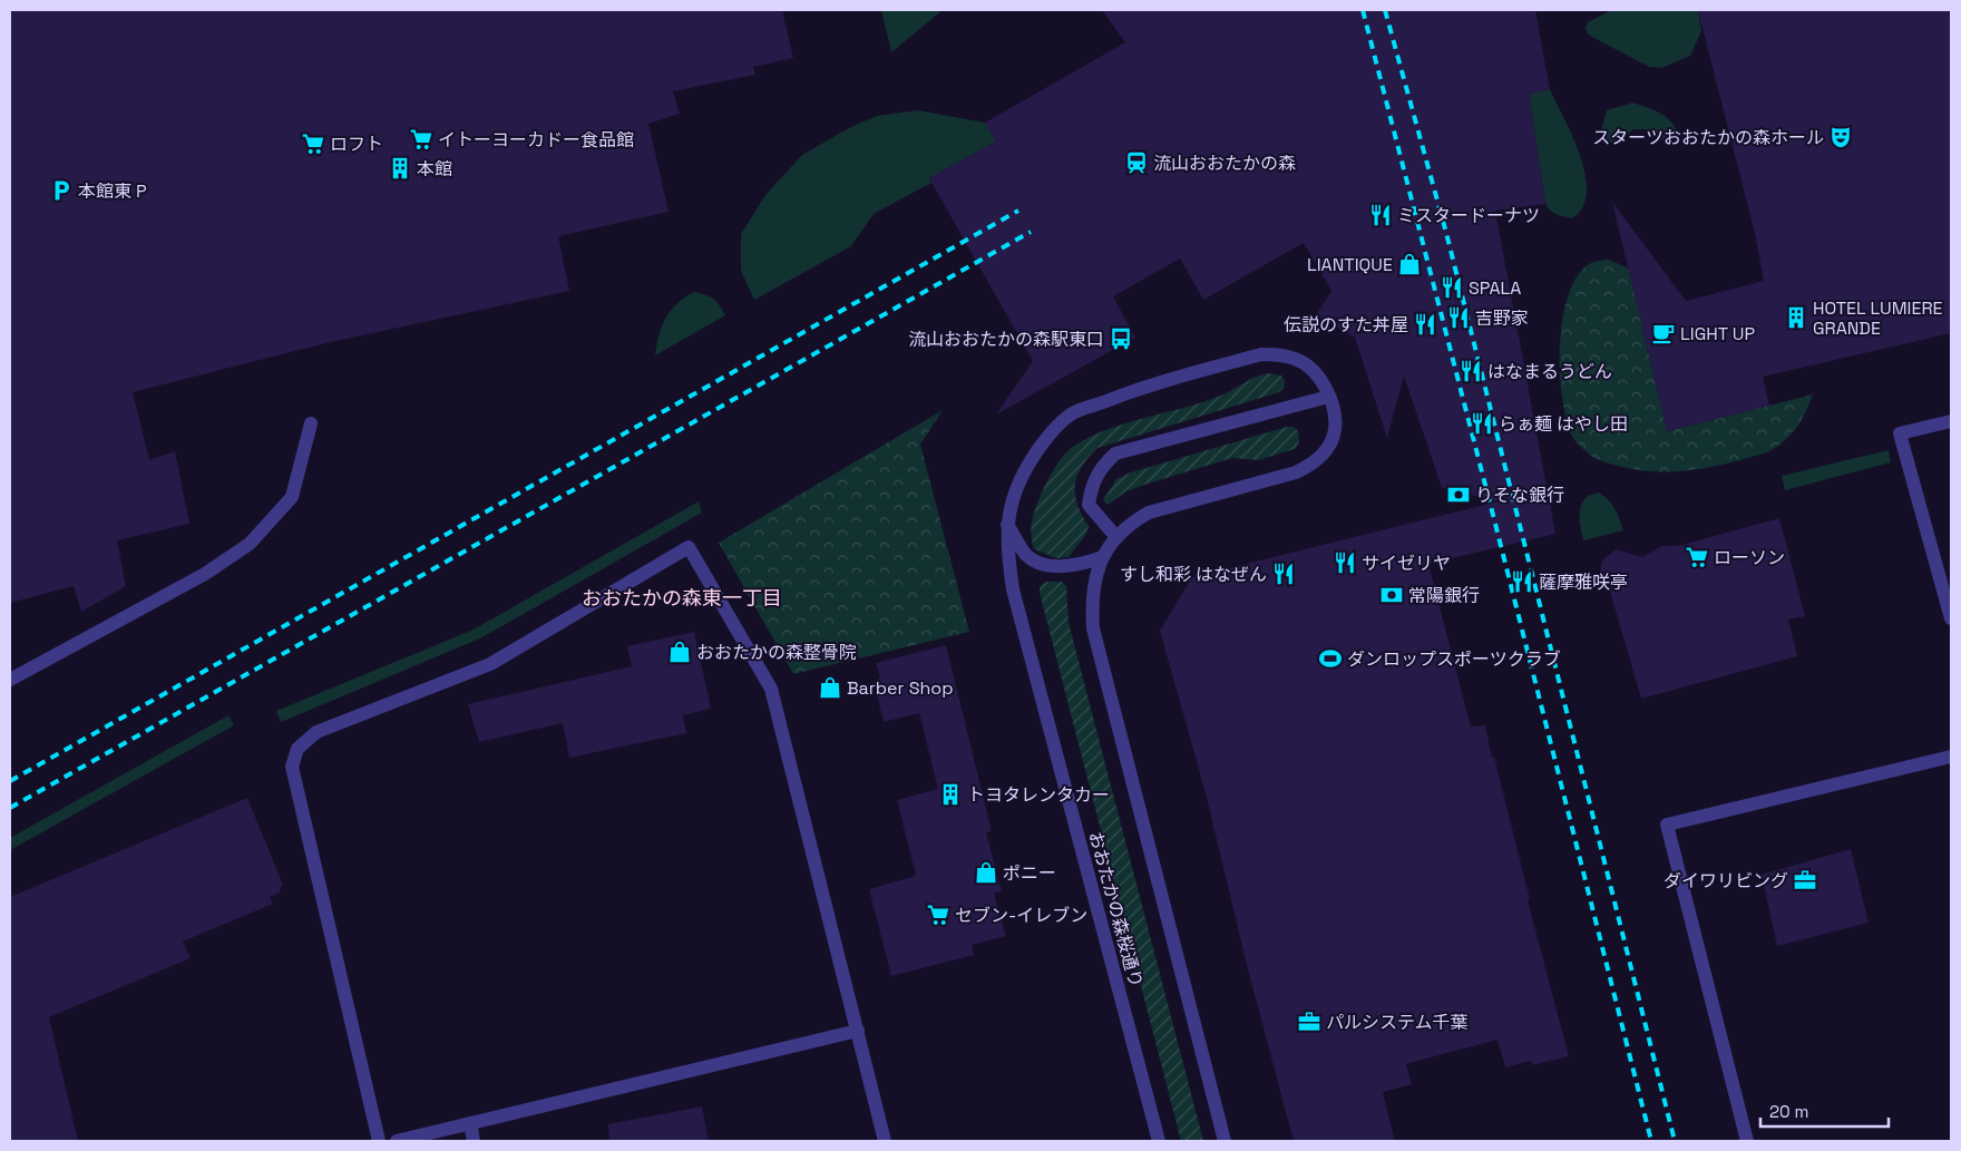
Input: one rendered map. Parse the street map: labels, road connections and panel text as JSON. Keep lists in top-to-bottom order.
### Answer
{
  "streets": {
    "street": ["おおたかの森桜通り"]
  },
  "districts": ["おおたかの森東一丁目"],
  "places": {
    "theatre": ["スターツおおたかの森ホール"],
    "supermarket": [
      "イトーヨーカドー食品館",
      "ロフト",
      "ローソン",
      "セブン-イレブン"
    ],
    "station": ["流山おおたかの森"],
    "building": ["本館", "HOTEL LUMIERE GRANDE", "トヨタレンタカー"],
    "parking": ["本館東 P"],
    "restaurant": [
      "ミスタードーナツ",
      "SPALA",
      "吉野家",
      "伝説のすた丼屋",
      "はなまるうどん",
      "らぁ麺 はやし田",
      "サイゼリヤ",
      "すし和彩 はなぜん",
      "薩摩雅咲亭"
    ],
    "shop": [
      "LIANTIQUE",
      "おおたかの森整骨院",
      "Barber Shop",
      "ポニー"
    ],
    "cafe": ["LIGHT UP"],
    "bus stop": ["流山おおたかの森駅東口"],
    "bank": ["りそな銀行", "常陽銀行"],
    "sports": ["ダンロップスポーツクラブ"],
    "office": ["ダイワリビング", "パルシステム千葉"]
  },
  "scale_bar": "20 m"
}
